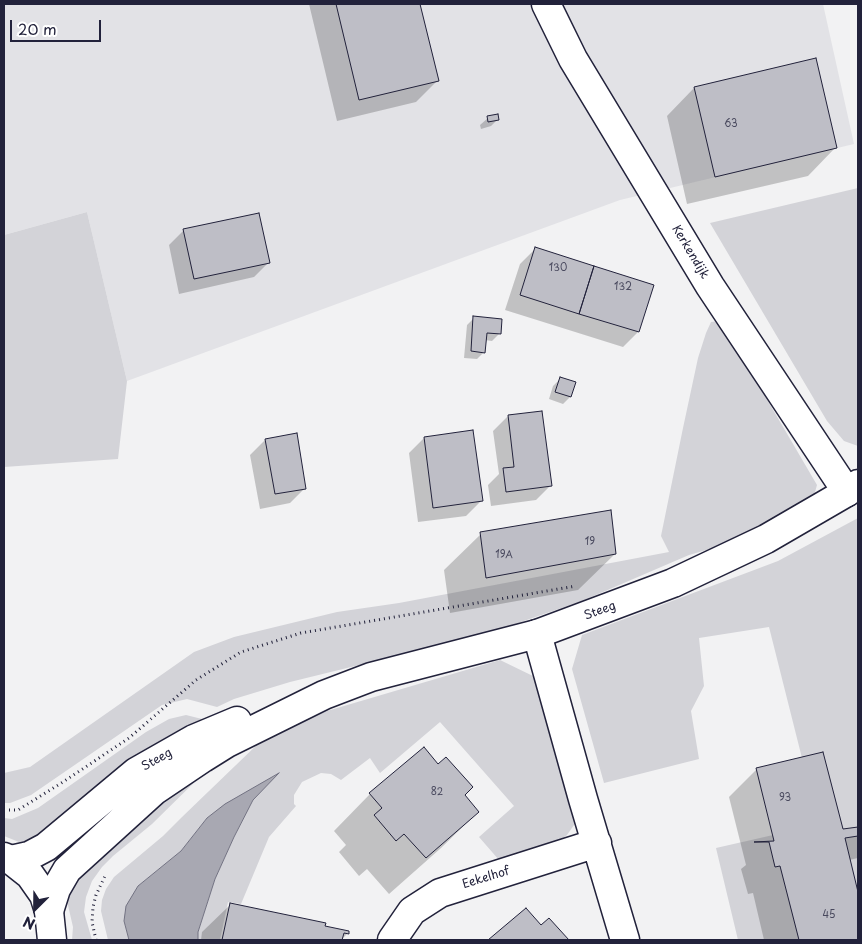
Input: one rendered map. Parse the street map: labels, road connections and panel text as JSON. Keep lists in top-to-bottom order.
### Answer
{
  "streets": {
    "street": ["Kerkendijk", "Steeg", "Eekelhof"]
  },
  "crossings": [
    ["Kerkendijk", "Steeg"]
  ],
  "house_numbers": [
    "63",
    "130",
    "132",
    "19",
    "19A",
    "82",
    "93",
    "45"
  ],
  "scale_bar": "20 m",
  "north": "bottom left"
}
